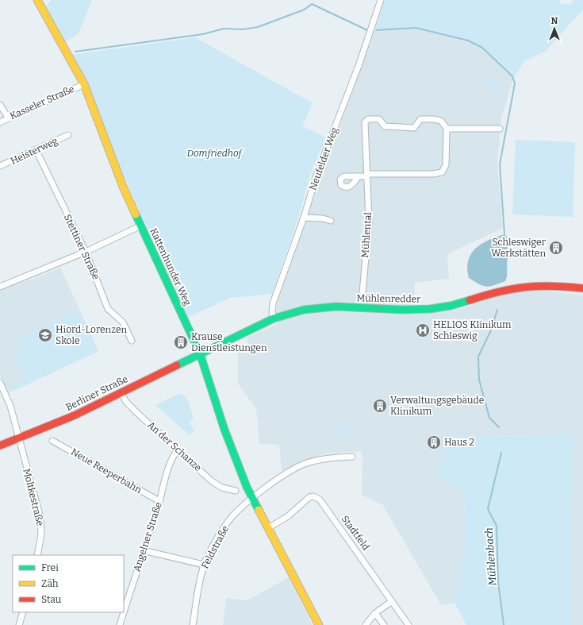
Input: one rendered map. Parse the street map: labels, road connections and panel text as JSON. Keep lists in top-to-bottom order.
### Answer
{
  "streets": {
    "street": [
      "Kasseler Straße",
      "Heisterweg",
      "Neufelder Weg",
      "Mühlental",
      "Stettiner Straße",
      "Kattenhunder Weg",
      "Mühlenredder",
      "Berliner Straße",
      "An der Schanze",
      "Neue Reeperbahn",
      "Moltkestraße",
      "Stadtfeld",
      "Angelner Straße",
      "Feldstraße"
    ]
  },
  "crossings": [
    ["Kasseler Straße", "Kattenhunder Weg"],
    ["Heisterweg", "Stettiner Straße"],
    ["Neufelder Weg", "Mühlenredder"],
    ["Kattenhunder Weg", "Mühlenredder"],
    ["Kattenhunder Weg", "Berliner Straße"],
    ["Kattenhunder Weg", "Stadtfeld"],
    ["Kattenhunder Weg", "Feldstraße"],
    ["Mühlenredder", "Berliner Straße"],
    ["Berliner Straße", "An der Schanze"],
    ["Berliner Straße", "Moltkestraße"],
    ["An der Schanze", "Angelner Straße"],
    ["Neue Reeperbahn", "Angelner Straße"]
  ],
  "water": ["Mühlenbach"],
  "parks": ["Domfriedhof"],
  "places": {
    "building": [
      "Schleswiger Werkstätten",
      "Krause Dienstleistungen",
      "Verwaltungsgebäude Klinikum",
      "Haus 2"
    ],
    "hospital": ["HELIOS Klinikum Schleswig"],
    "school or university": ["Hiord-Lorenzen Skole"]
  },
  "legend": ["Frei", "Zäh", "Stau"],
  "north": "top"
}
